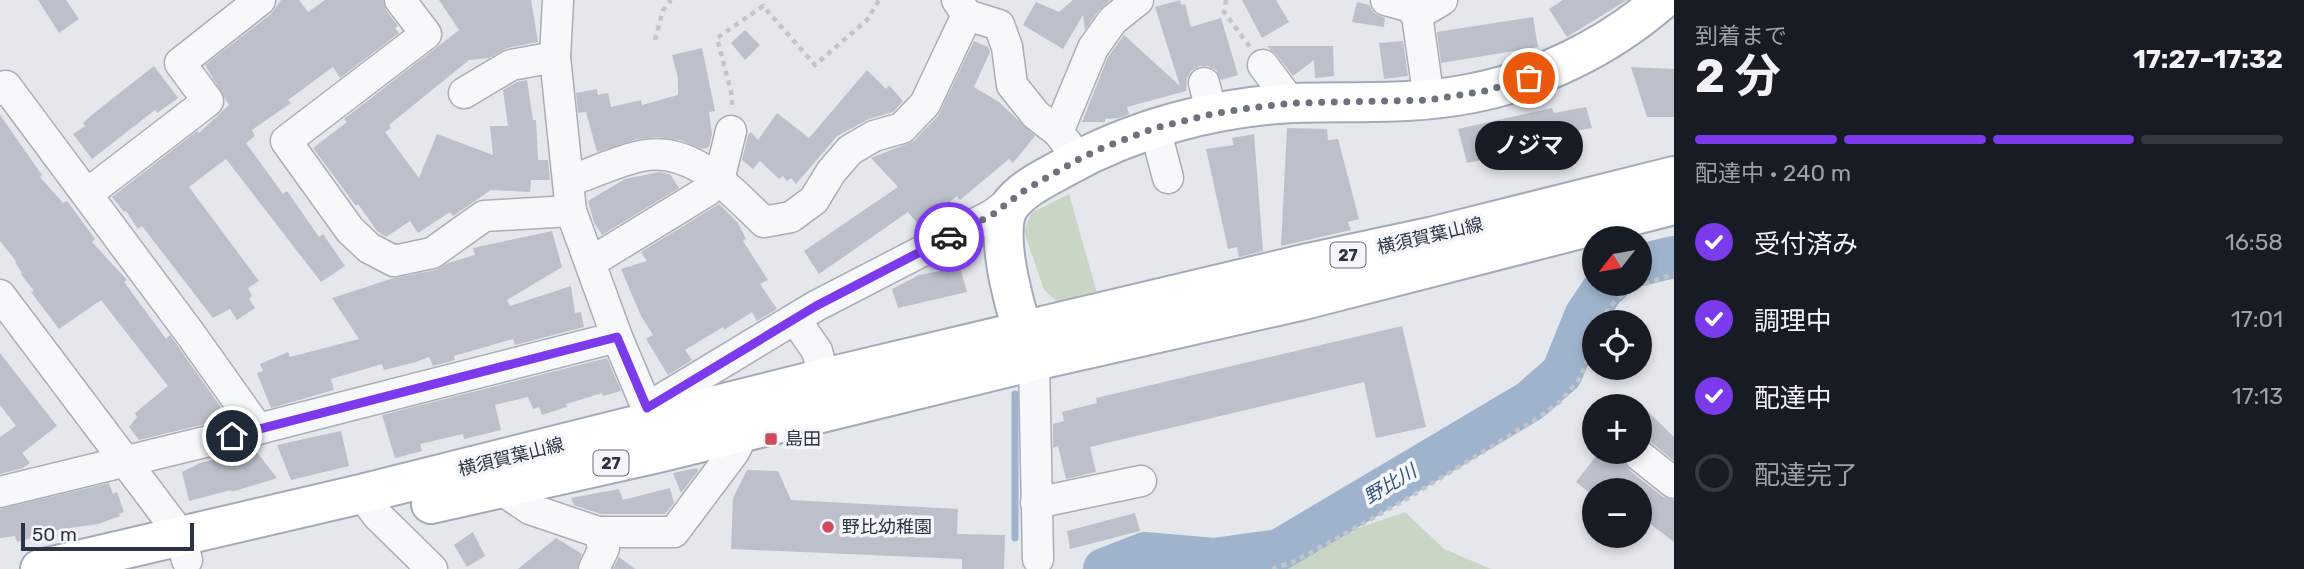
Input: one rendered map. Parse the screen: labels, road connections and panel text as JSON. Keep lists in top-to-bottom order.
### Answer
{
  "streets": {
    "main road": ["横須賀葉山線", "27"]
  },
  "water": ["野比川"],
  "places": {
    "other": ["ノジマ", "野比幼稚園"],
    "transit": ["島田"]
  },
  "scale_bar": "50 m",
  "north": "bottom left",
  "page": {
    "heading": ["2 分", "到着まで", "17:27–17:32"],
    "bar": "配達中 · 240 m",
    "bubble": "ノジマ",
    "list": [
      ["受付済み", "16:58"],
      ["調理中", "17:01"],
      ["配達中", "17:13"],
      "配達完了"
    ],
    "map_buttons": ["+", "−"],
    "scale": "50 m"
  }
}
